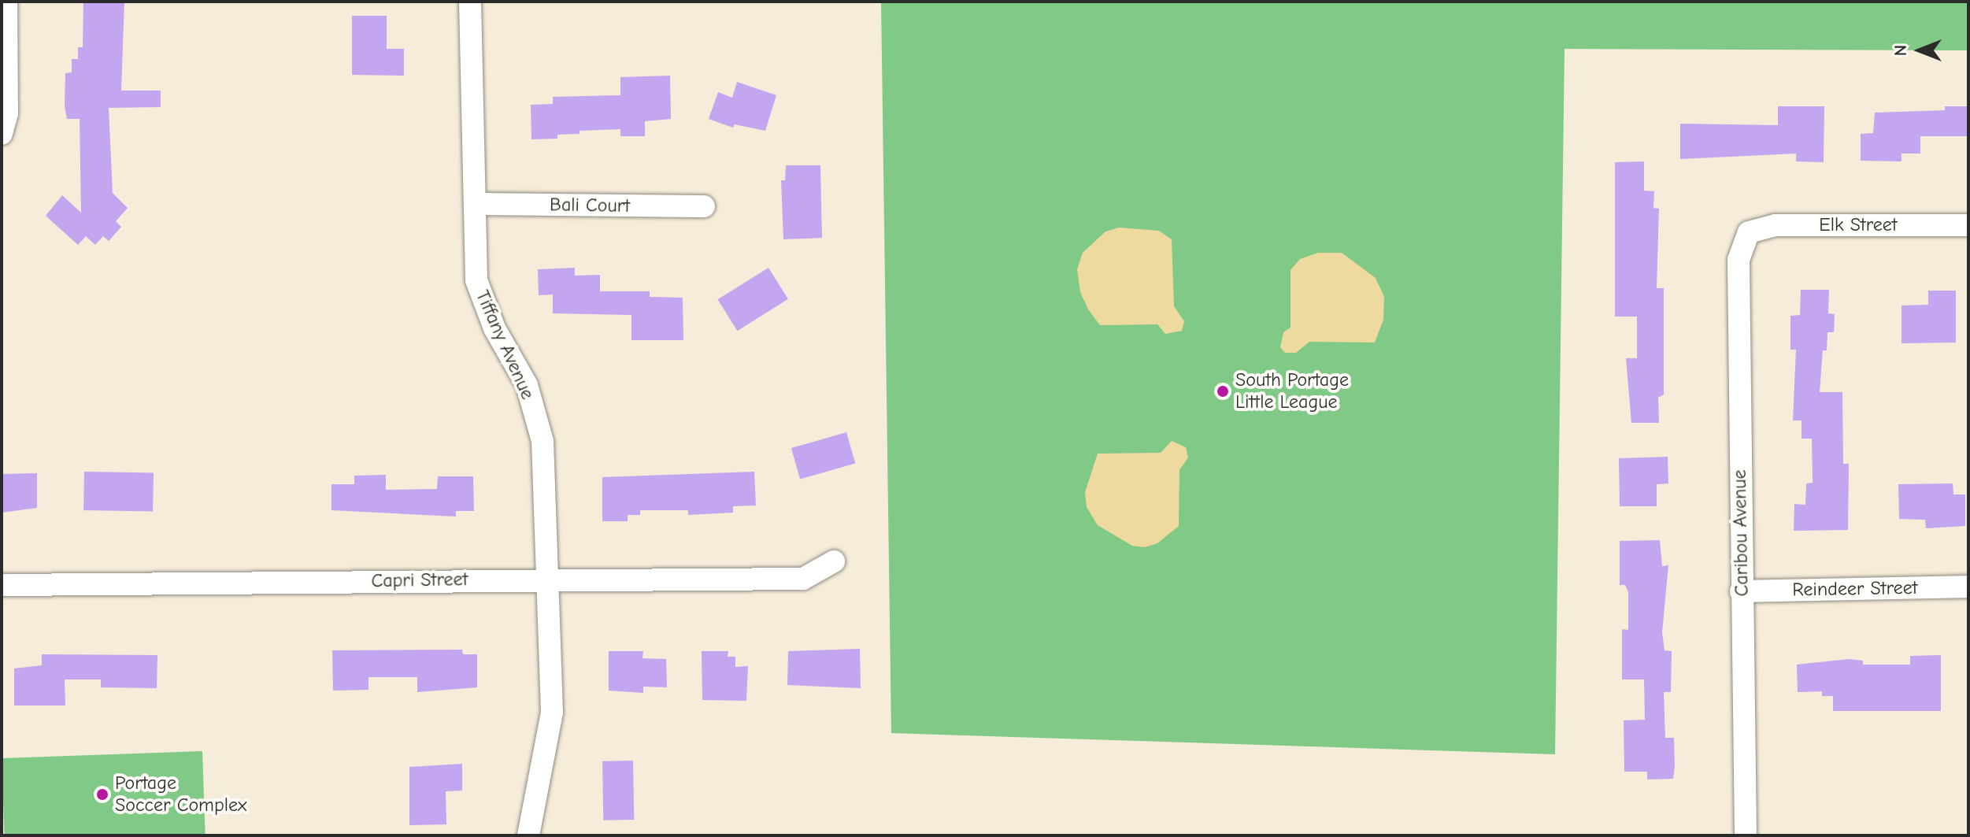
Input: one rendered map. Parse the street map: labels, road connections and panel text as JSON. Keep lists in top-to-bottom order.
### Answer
{
  "streets": {
    "street": [
      "Bali Court",
      "Elk Street",
      "Tiffany Avenue",
      "Caribou Avenue",
      "Capri Street",
      "Reindeer Street"
    ]
  },
  "crossings": [
    ["Bali Court", "Tiffany Avenue"],
    ["Elk Street", "Caribou Avenue"],
    ["Tiffany Avenue", "Capri Street"],
    ["Caribou Avenue", "Reindeer Street"]
  ],
  "places": ["South Portage Little League", "Portage Soccer Complex"],
  "north": "left"
}
